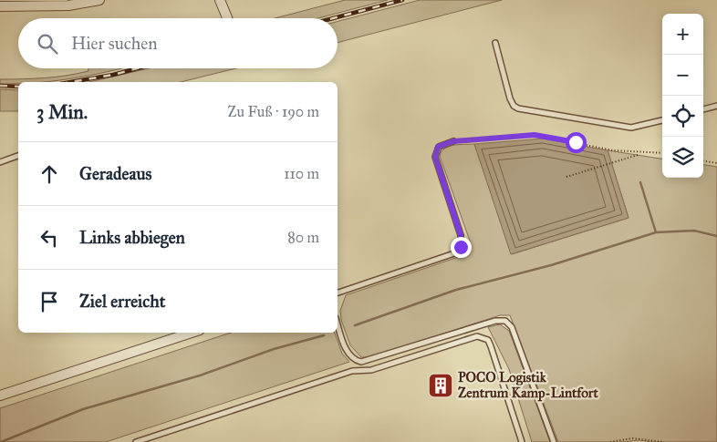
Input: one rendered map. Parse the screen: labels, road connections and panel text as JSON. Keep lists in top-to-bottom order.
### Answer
{
  "places": {
    "building": ["POCO Logistik Zentrum Kamp-Lintfort"]
  },
  "page": {
    "map_buttons": ["+", "−"],
    "search": "Hier suchen",
    "heading": ["3 Min.", "Zu Fuß · 190 m"],
    "list": [
      ["Geradeaus", "110 m"],
      ["Links abbiegen", "80 m"],
      "Ziel erreicht"
    ]
  }
}
